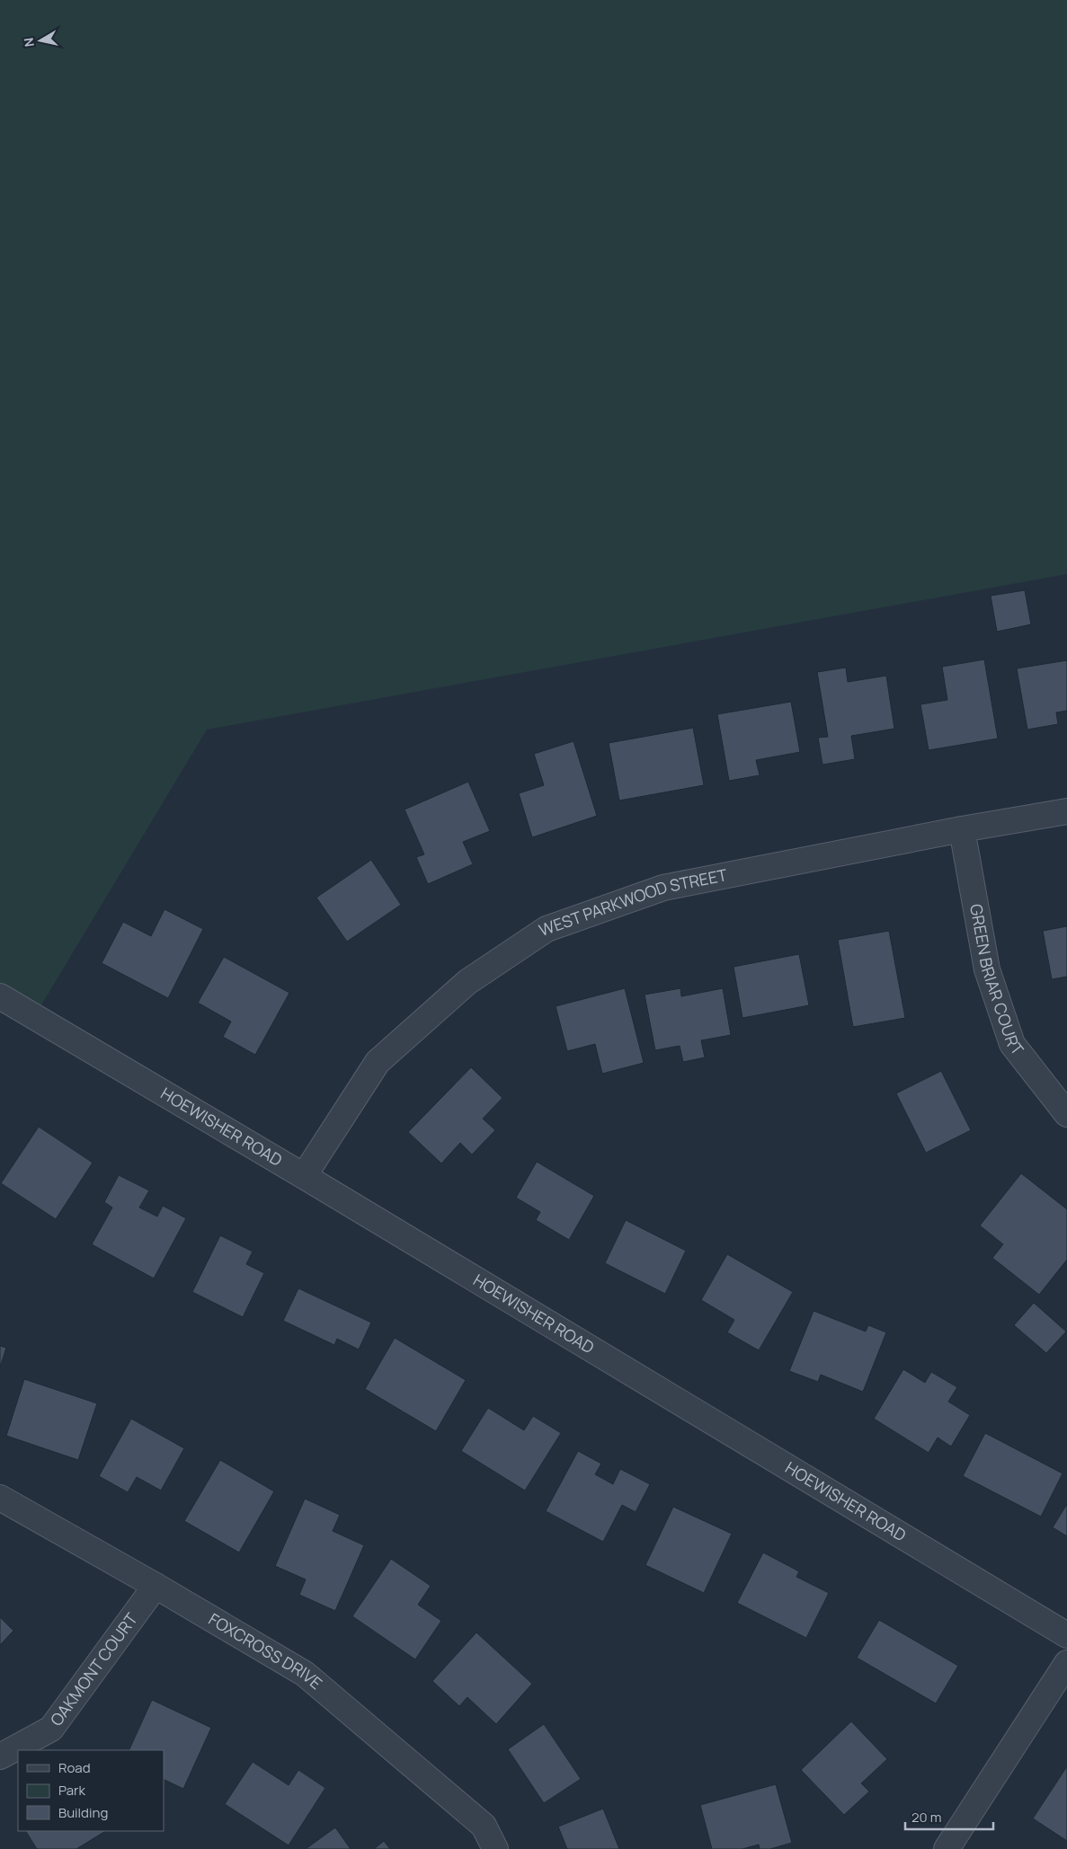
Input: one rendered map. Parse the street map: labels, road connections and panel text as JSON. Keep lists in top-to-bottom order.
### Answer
{
  "streets": {
    "street": [
      "WEST PARKWOOD STREET",
      "GREEN BRIAR COURT",
      "HOEWISHER ROAD",
      "FOXCROSS DRIVE",
      "OAKMONT COURT"
    ]
  },
  "crossings": [
    ["WEST PARKWOOD STREET", "GREEN BRIAR COURT"],
    ["WEST PARKWOOD STREET", "HOEWISHER ROAD"],
    ["FOXCROSS DRIVE", "OAKMONT COURT"]
  ],
  "legend": ["Road", "Park", "Building"],
  "scale_bar": "20 m",
  "north": "left"
}
